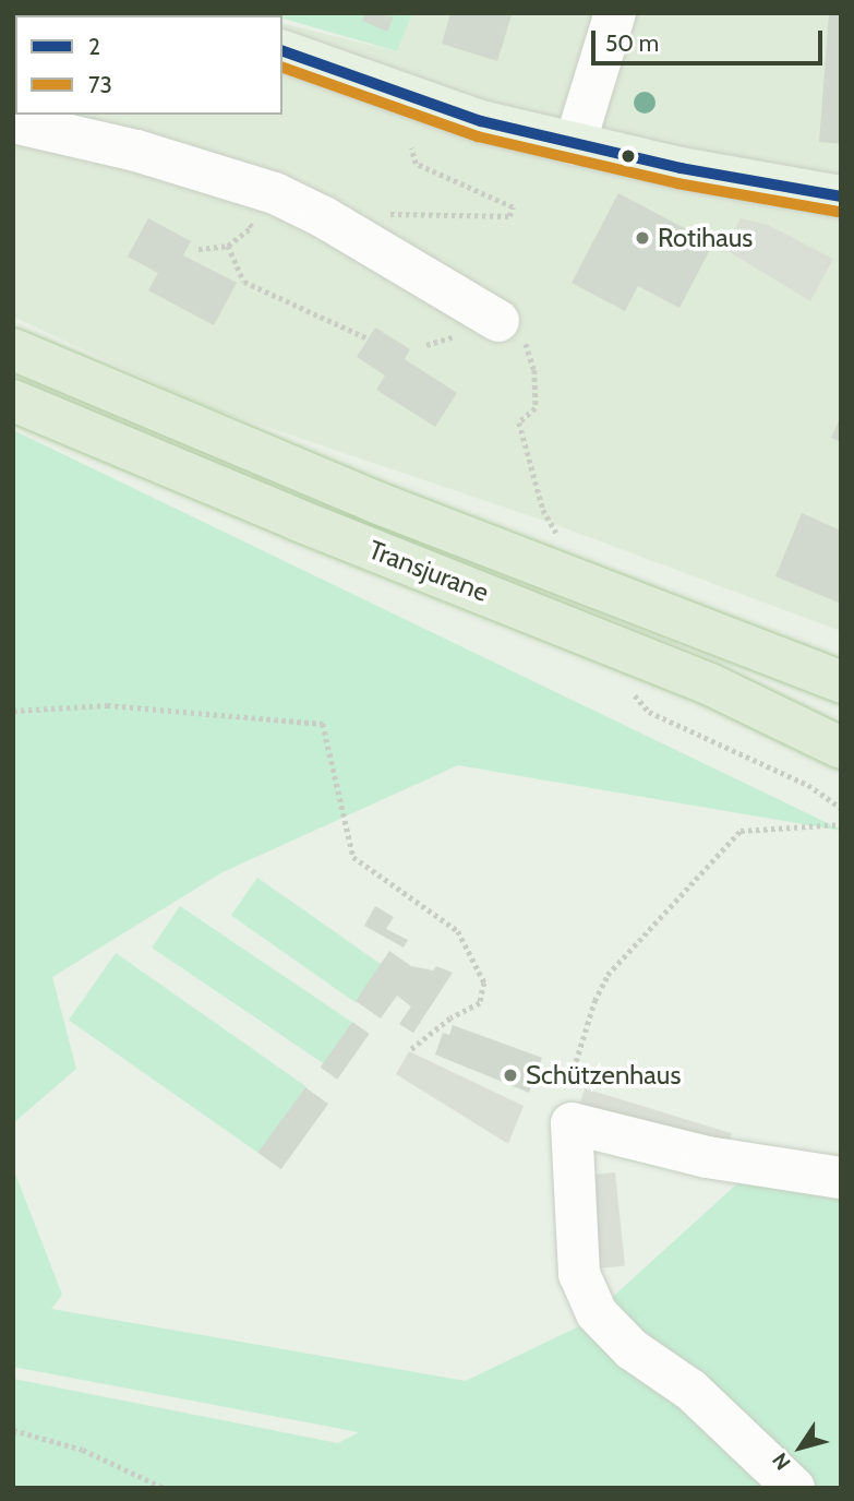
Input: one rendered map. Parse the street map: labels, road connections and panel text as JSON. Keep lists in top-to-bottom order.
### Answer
{
  "streets": {
    "highway": ["Transjurane"]
  },
  "places": ["Rotihaus", "Schützenhaus"],
  "lines": ["transit line 2", "transit line 73"],
  "legend": ["2", "73"],
  "scale_bar": "50 m",
  "north": "bottom left"
}
